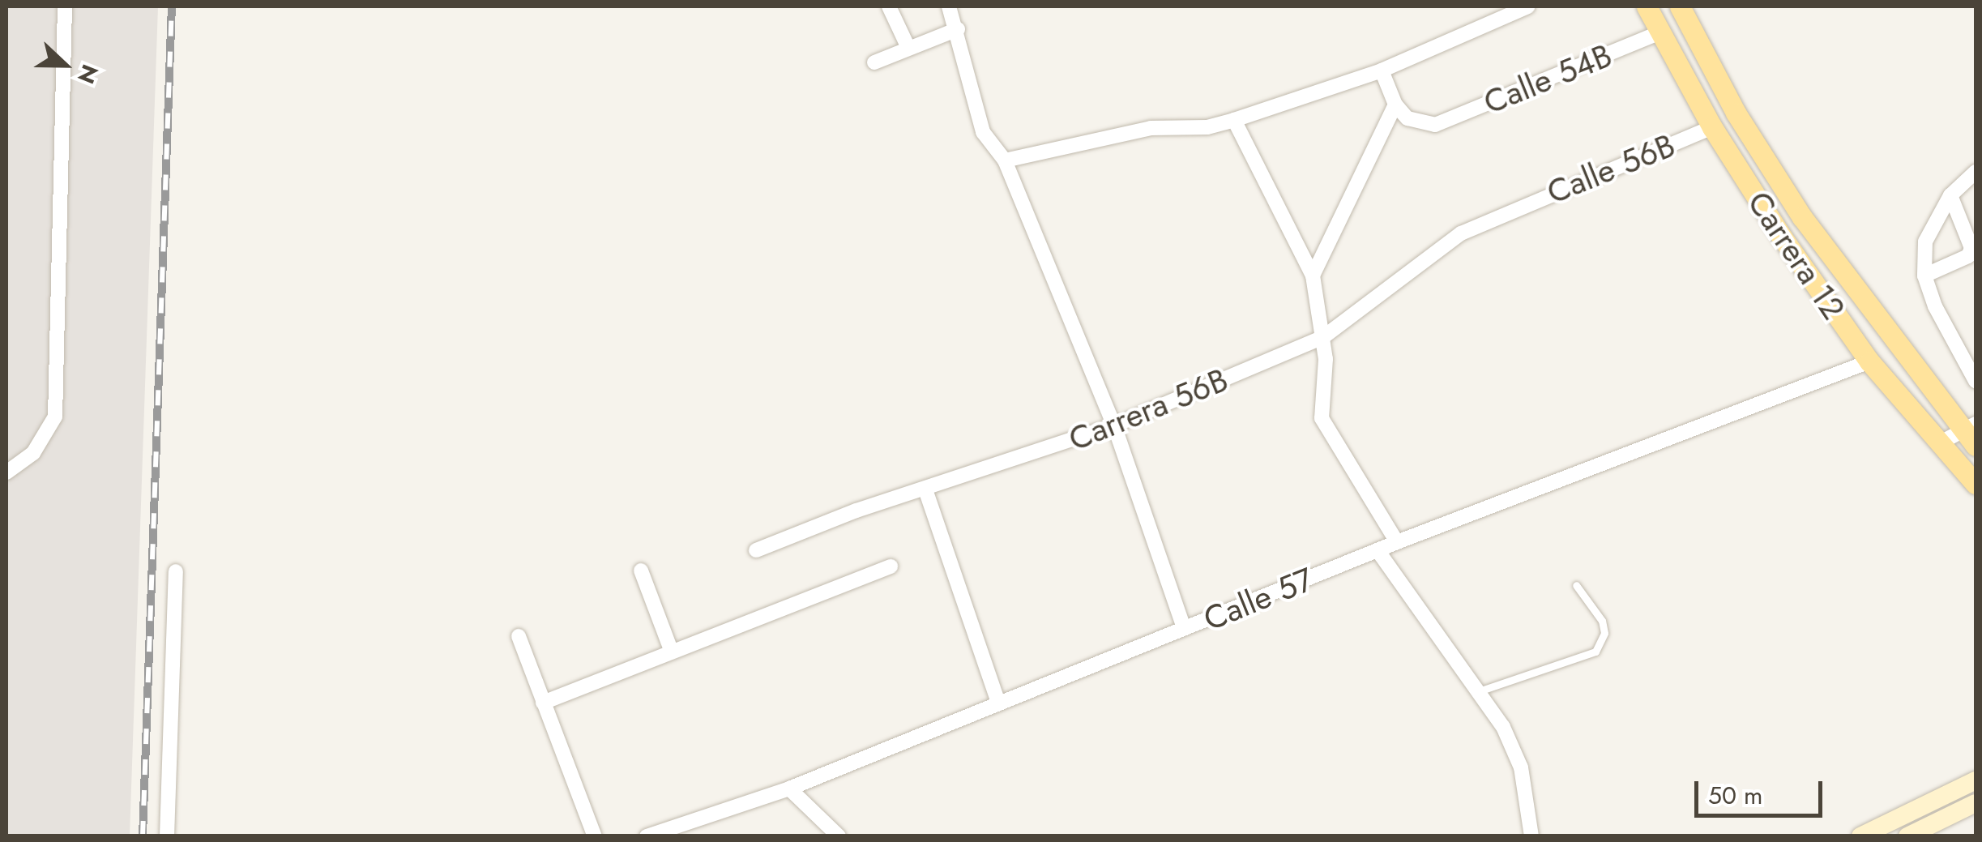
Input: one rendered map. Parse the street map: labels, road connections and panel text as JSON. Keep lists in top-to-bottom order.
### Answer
{
  "streets": {
    "main road": ["Carrera 12"],
    "street": [
      "Calle 54B",
      "Calle 56B",
      "Carrera 56B",
      "Calle 57"
    ]
  },
  "crossings": [
    ["Calle 54B", "Carrera 12"],
    ["Calle 56B", "Carrera 12"],
    ["Calle 56B", "Carrera 56B"],
    ["Carrera 12", "Calle 57"]
  ],
  "scale_bar": "50 m",
  "north": "right"
}
